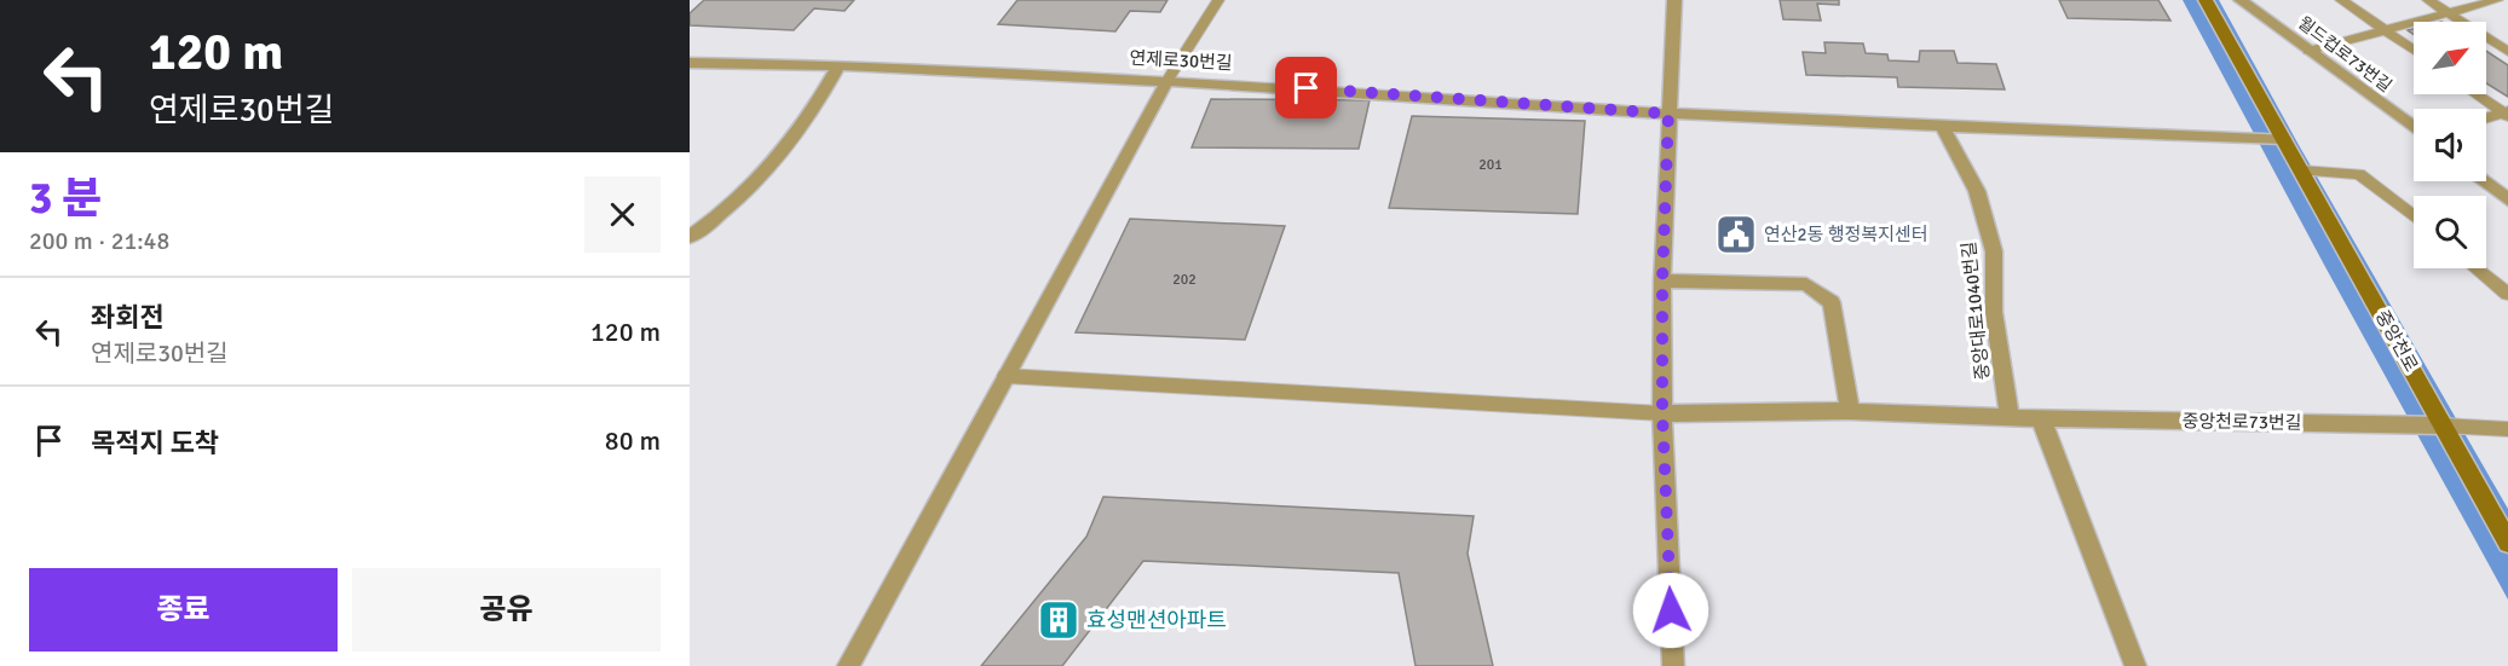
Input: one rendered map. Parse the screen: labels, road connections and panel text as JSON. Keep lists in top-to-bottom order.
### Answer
{
  "streets": {
    "street": [
      "월드컵로73번길",
      "연제로30번길",
      "중앙대로1040번길",
      "중앙천로",
      "중앙천로73번길"
    ]
  },
  "crossings": [
    ["연제로30번길", "중앙대로1040번길"],
    ["중앙대로1040번길", "중앙천로73번길"],
    ["중앙천로", "중앙천로73번길"]
  ],
  "places": {
    "public building": ["연산2동 행정복지센터"],
    "building": ["효성맨션아파트"]
  },
  "house_numbers": ["201", "202"],
  "north": "top right",
  "page": {
    "turn": ["120 m", "연제로30번길"],
    "heading": ["3 분", "200 m · 21:48"],
    "list": [
      {
        "name": "좌회전",
        "note": "연제로30번길",
        "value": "120 m"
      },
      {
        "name": "목적지 도착",
        "value": "80 m"
      }
    ],
    "buttons": ["종료", "공유"]
  }
}
